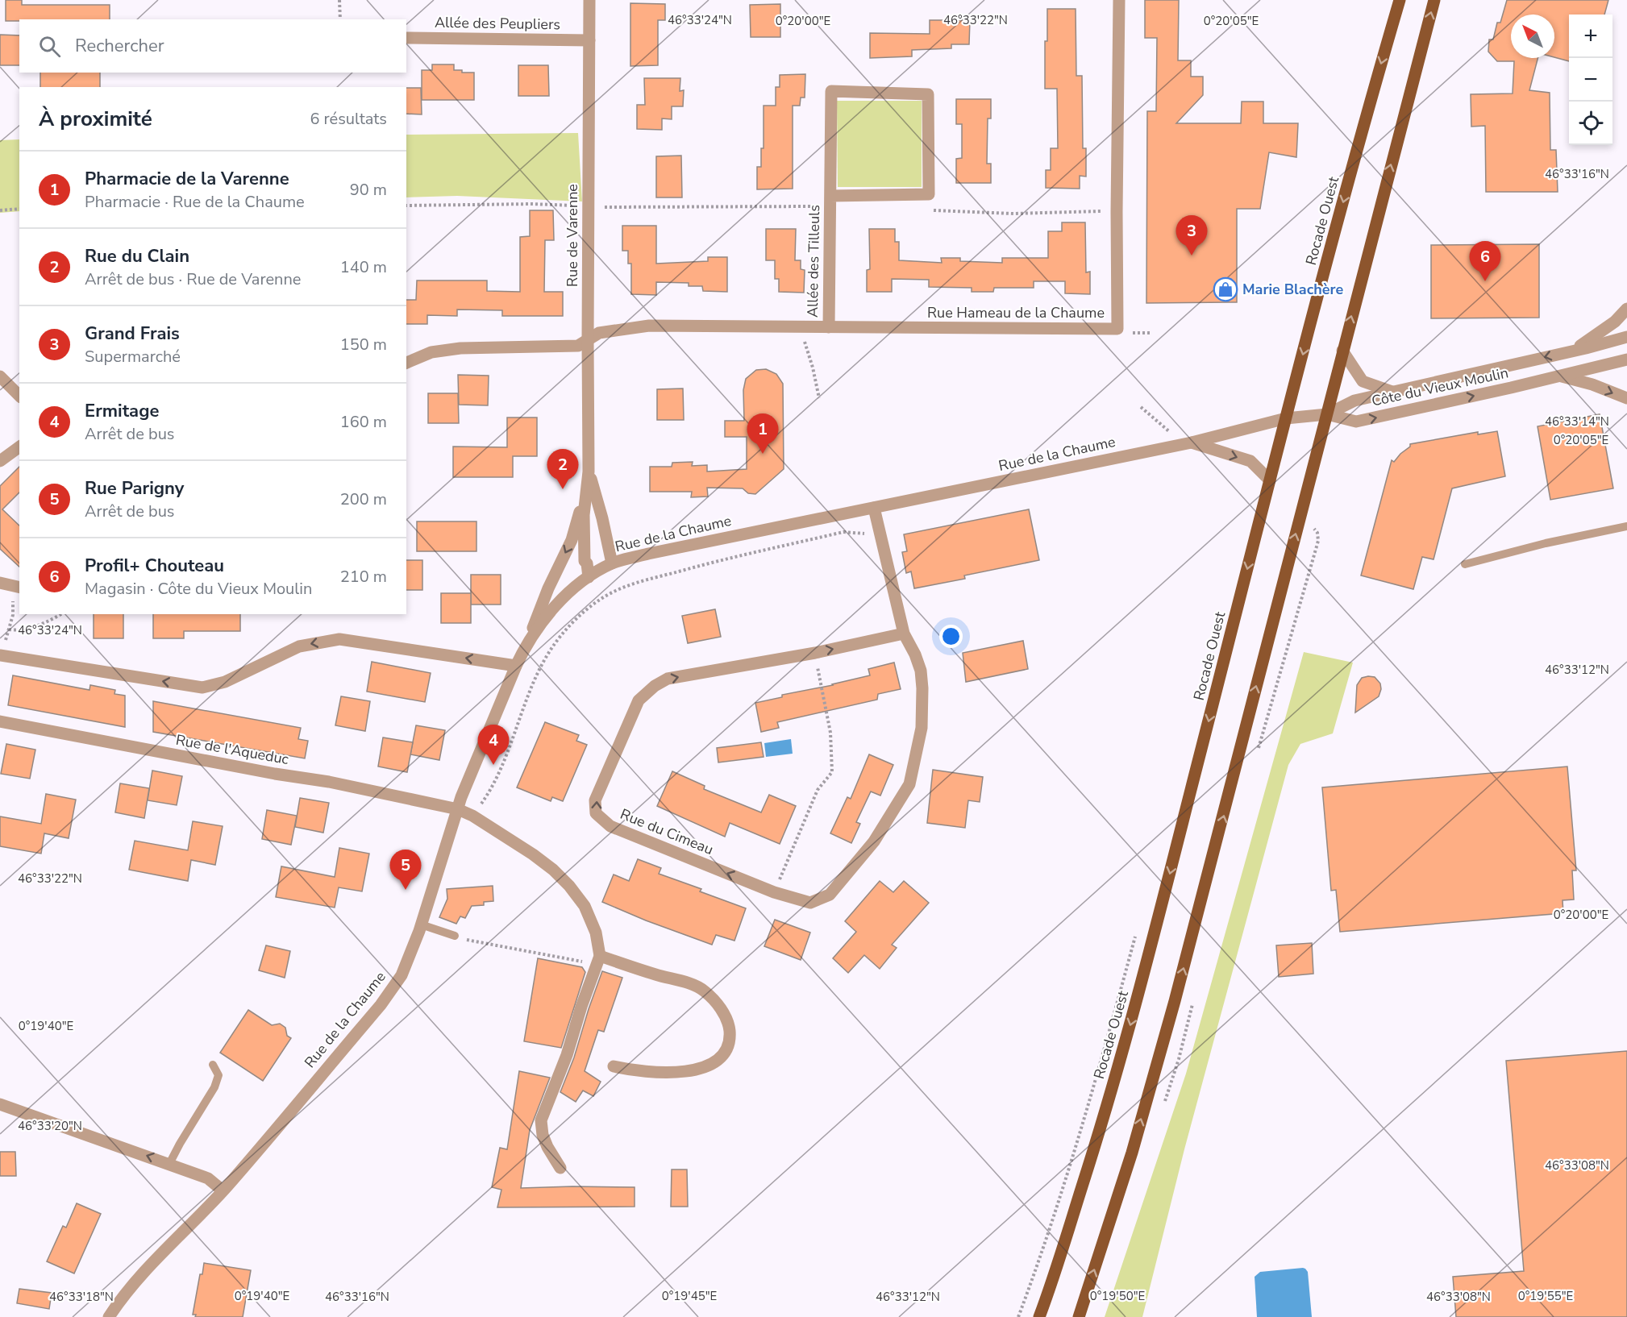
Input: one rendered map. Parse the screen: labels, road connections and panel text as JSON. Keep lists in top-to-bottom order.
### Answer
{
  "streets": {
    "main road": ["Rocade Ouest"],
    "street": [
      "Allée des Peupliers",
      "Rue de Varenne",
      "Allée des Tilleuls",
      "Rue Hameau de la Chaume",
      "Côte du Vieux Moulin",
      "Rue de la Chaume",
      "Rue de l'Aqueduc",
      "Rue du Cimeau"
    ]
  },
  "crossings": [
    ["Allée des Peupliers", "Rue de Varenne"],
    ["Rocade Ouest", "Rue de la Chaume"],
    ["Rue de Varenne", "Rue Hameau de la Chaume"],
    ["Rue de Varenne", "Rue de la Chaume"],
    ["Allée des Tilleuls", "Rue Hameau de la Chaume"],
    ["Côte du Vieux Moulin", "Rue de la Chaume"],
    ["Rue de la Chaume", "Rue de l'Aqueduc"],
    ["Rue de la Chaume", "Rue du Cimeau"]
  ],
  "places": {
    "shop": ["Marie Blachère"]
  },
  "north": "top left",
  "page": {
    "map_buttons": ["+", "−"],
    "search": "Rechercher",
    "heading": ["À proximité", "6 résultats"],
    "list": [
      {
        "mark": "1",
        "name": "Pharmacie de la Varenne",
        "note": "Pharmacie · Rue de la Chaume",
        "value": "90 m"
      },
      {
        "mark": "2",
        "name": "Rue du Clain",
        "note": "Arrêt de bus · Rue de Varenne",
        "value": "140 m"
      },
      {
        "mark": "3",
        "name": "Grand Frais",
        "note": "Supermarché",
        "value": "150 m"
      },
      {
        "mark": "4",
        "name": "Ermitage",
        "note": "Arrêt de bus",
        "value": "160 m"
      },
      {
        "mark": "5",
        "name": "Rue Parigny",
        "note": "Arrêt de bus",
        "value": "200 m"
      },
      {
        "mark": "6",
        "name": "Profil+ Chouteau",
        "note": "Magasin · Côte du Vieux Moulin",
        "value": "210 m"
      }
    ],
    "pins": [
      "3",
      "6",
      "1",
      "2",
      "4",
      "5"
    ]
  },
  "coordinates": [
    "46°33'24\"N",
    "46°33'22\"N",
    "0°20'00\"E",
    "0°20'05\"E",
    "46°33'16\"N",
    "46°33'14\"N",
    "46°33'12\"N",
    "0°19'40\"E",
    "46°33'20\"N",
    "46°33'08\"N",
    "0°19'45\"E",
    "0°19'50\"E",
    "0°19'55\"E",
    "46°33'18\"N"
  ]
}
